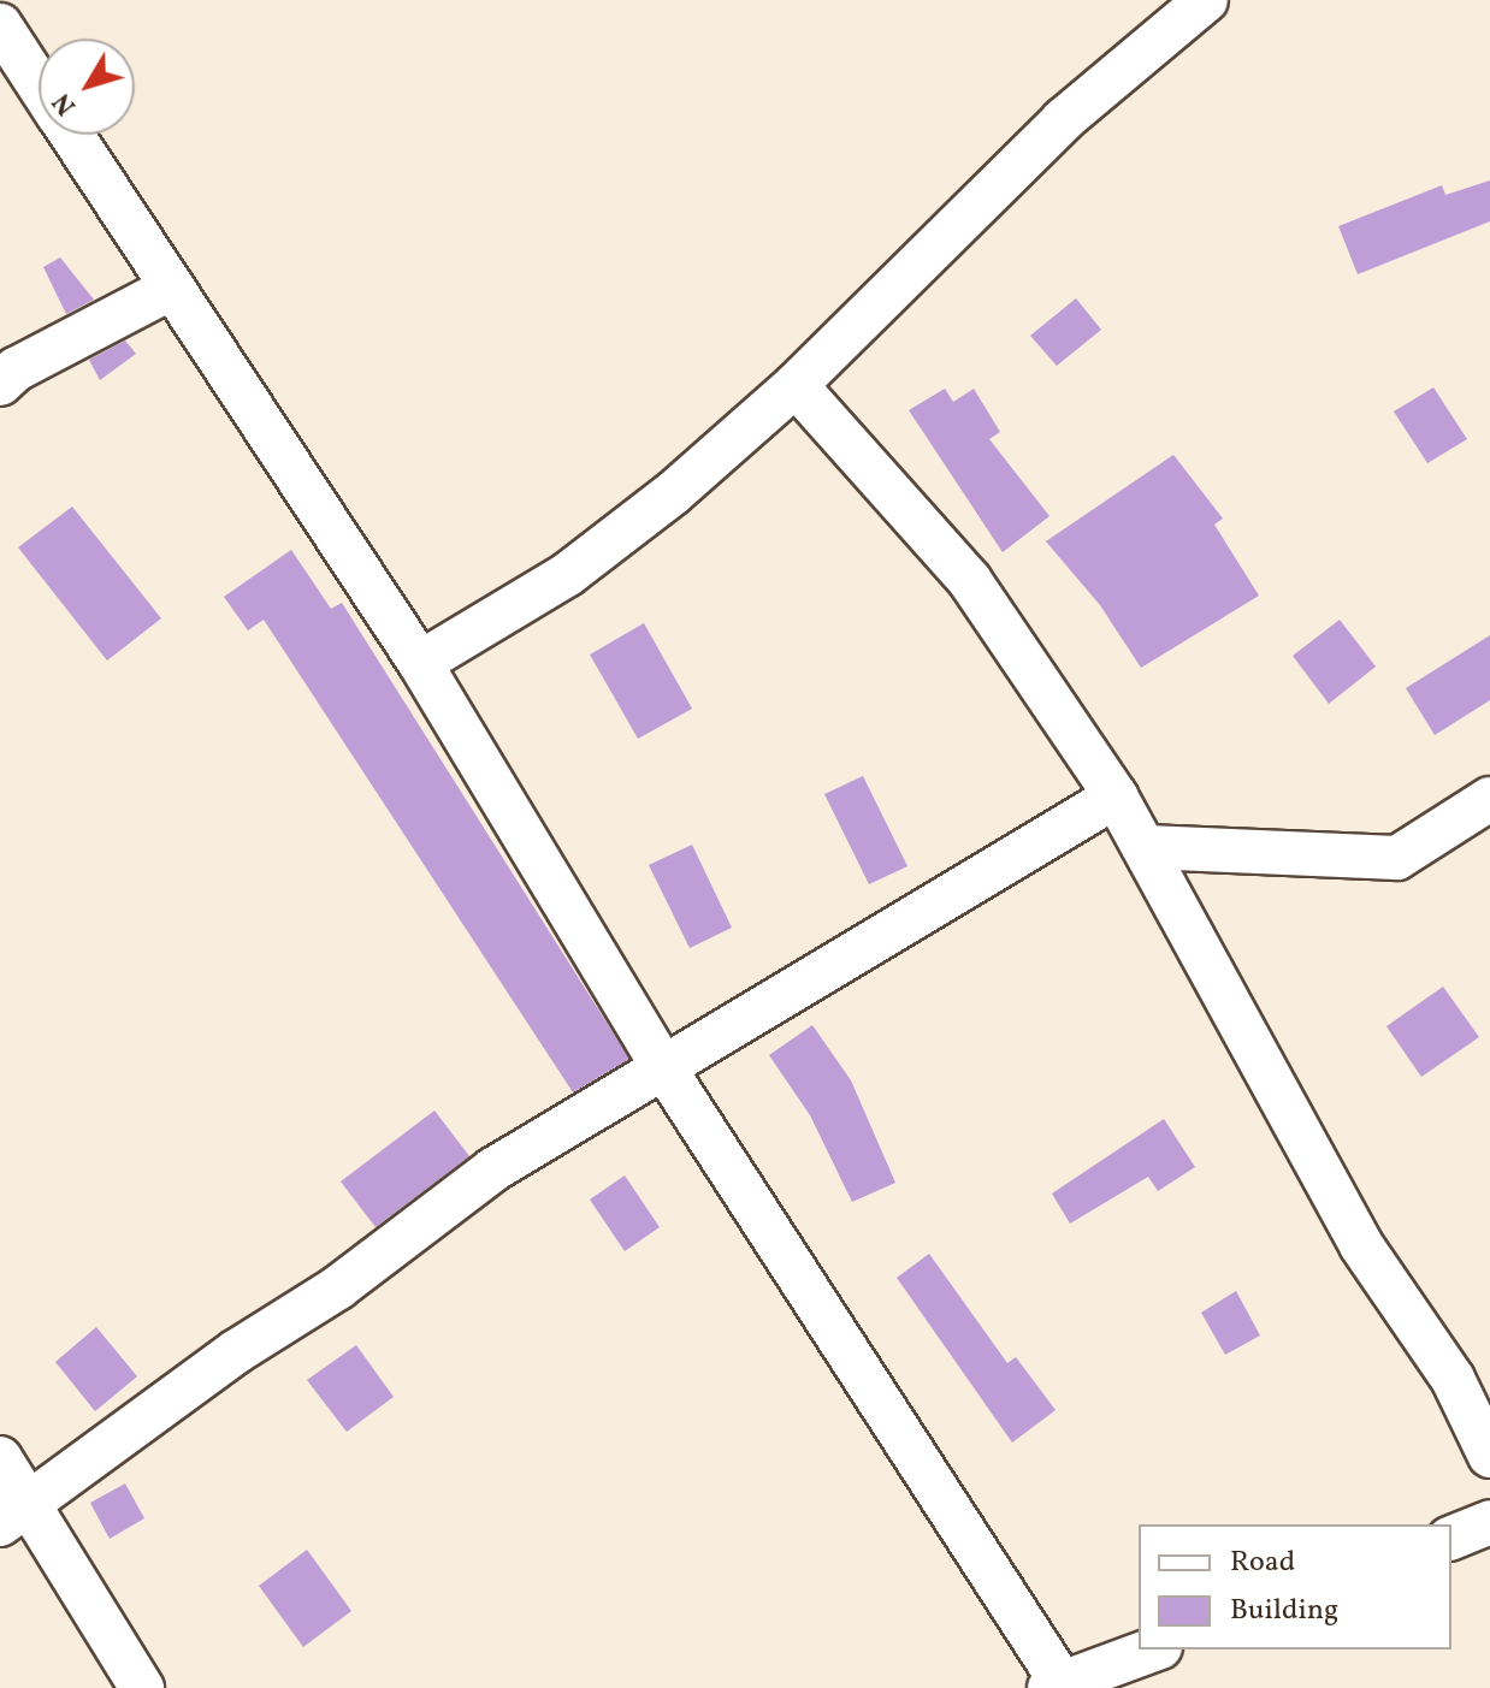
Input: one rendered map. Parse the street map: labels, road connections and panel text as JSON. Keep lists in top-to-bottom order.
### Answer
{
  "legend": ["Road", "Building"],
  "north": "bottom left"
}
